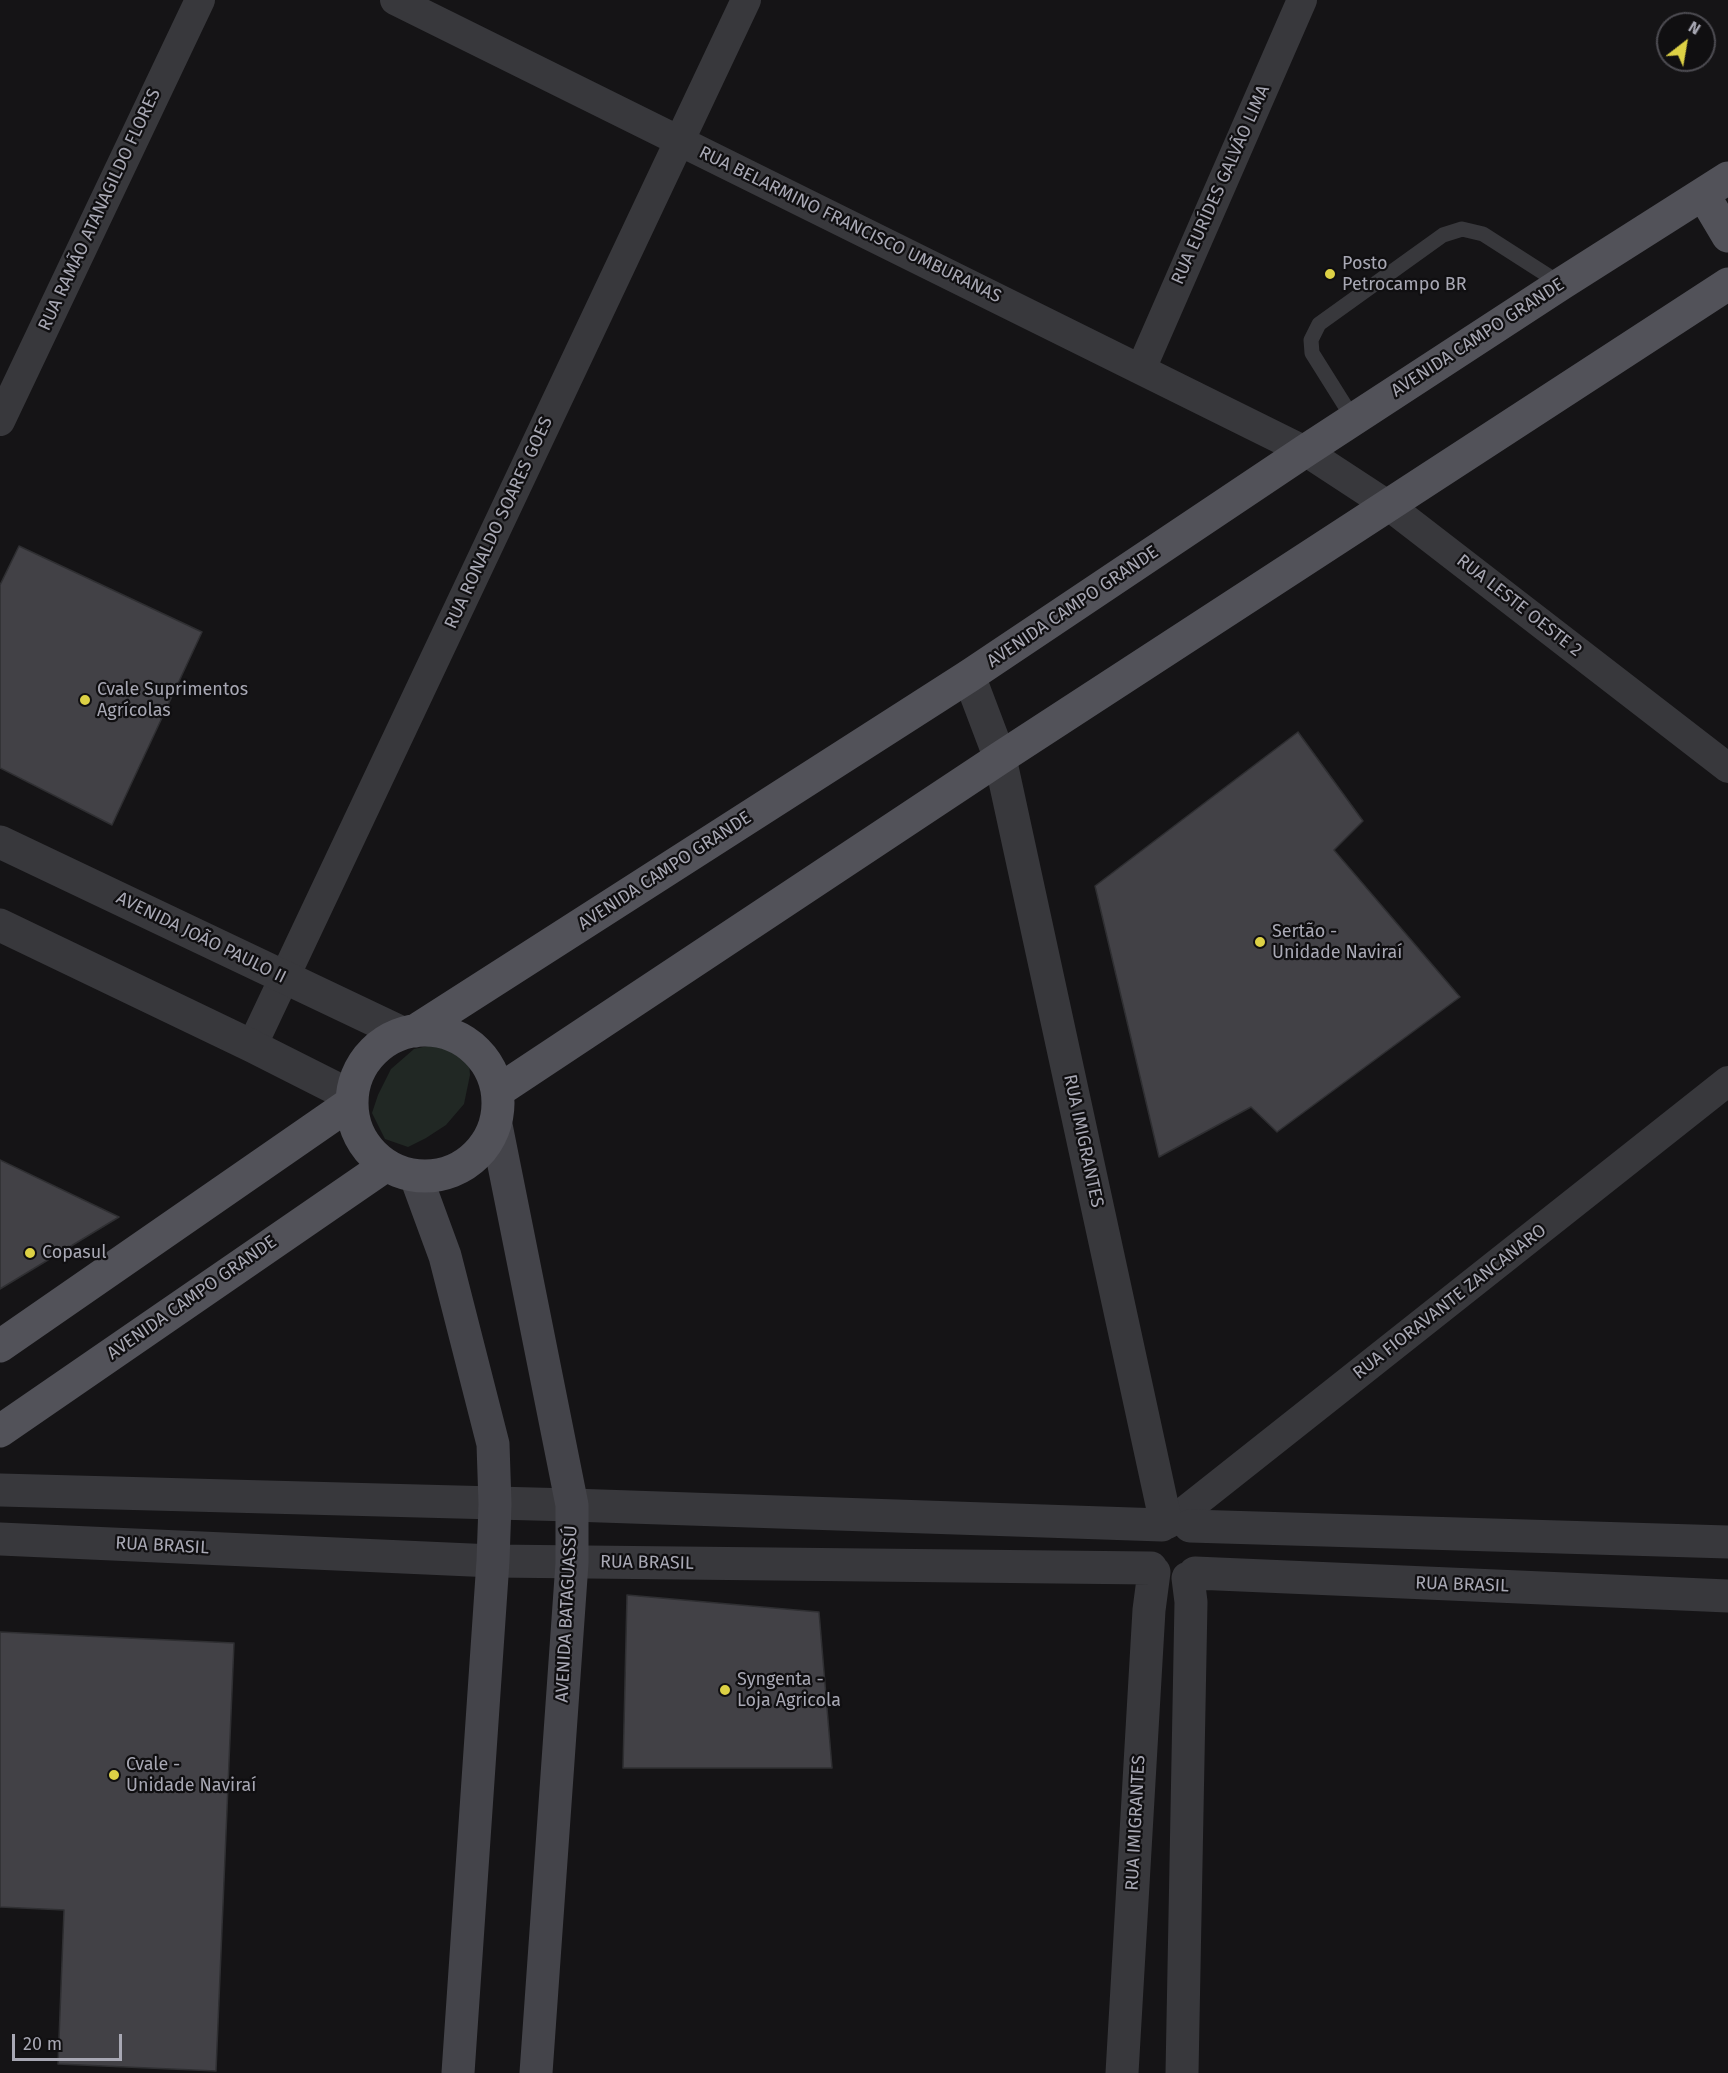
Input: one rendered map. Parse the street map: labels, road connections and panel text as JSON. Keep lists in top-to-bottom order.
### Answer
{
  "streets": {
    "main road": ["AVENIDA CAMPO GRANDE", "AVENIDA BATAGUASSÚ"],
    "street": [
      "RUA EURÍDES GALVÃO LIMA",
      "RUA RAMÃO ATANAGILDO FLORES",
      "RUA BELARMINO FRANCISCO UMBURANAS",
      "RUA RONALDO SOARES GOES",
      "RUA LESTE OESTE 2",
      "AVENIDA JOÃO PAULO II",
      "RUA IMIGRANTES",
      "RUA FIORAVANTE ZANCANARO",
      "RUA BRASIL"
    ]
  },
  "crossings": [
    ["RUA EURÍDES GALVÃO LIMA", "RUA BELARMINO FRANCISCO UMBURANAS"],
    ["RUA BELARMINO FRANCISCO UMBURANAS", "AVENIDA CAMPO GRANDE"],
    ["RUA BELARMINO FRANCISCO UMBURANAS", "RUA RONALDO SOARES GOES"],
    ["RUA BELARMINO FRANCISCO UMBURANAS", "RUA LESTE OESTE 2"],
    ["AVENIDA CAMPO GRANDE", "RUA LESTE OESTE 2"],
    ["AVENIDA CAMPO GRANDE", "AVENIDA JOÃO PAULO II"],
    ["AVENIDA CAMPO GRANDE", "RUA IMIGRANTES"],
    ["AVENIDA CAMPO GRANDE", "AVENIDA BATAGUASSÚ"],
    ["RUA RONALDO SOARES GOES", "AVENIDA JOÃO PAULO II"],
    ["AVENIDA JOÃO PAULO II", "AVENIDA BATAGUASSÚ"],
    ["RUA IMIGRANTES", "RUA FIORAVANTE ZANCANARO"],
    ["RUA IMIGRANTES", "RUA BRASIL"],
    ["RUA FIORAVANTE ZANCANARO", "RUA BRASIL"],
    ["RUA BRASIL", "AVENIDA BATAGUASSÚ"]
  ],
  "places": [
    "Posto Petrocampo BR",
    "Cvale Suprimentos Agrícolas",
    "Sertão - Unidade Naviraí",
    "Copasul",
    "Syngenta - Loja Agricola",
    "Cvale - Unidade Naviraí"
  ],
  "scale_bar": "20 m",
  "north": "top right"
}
